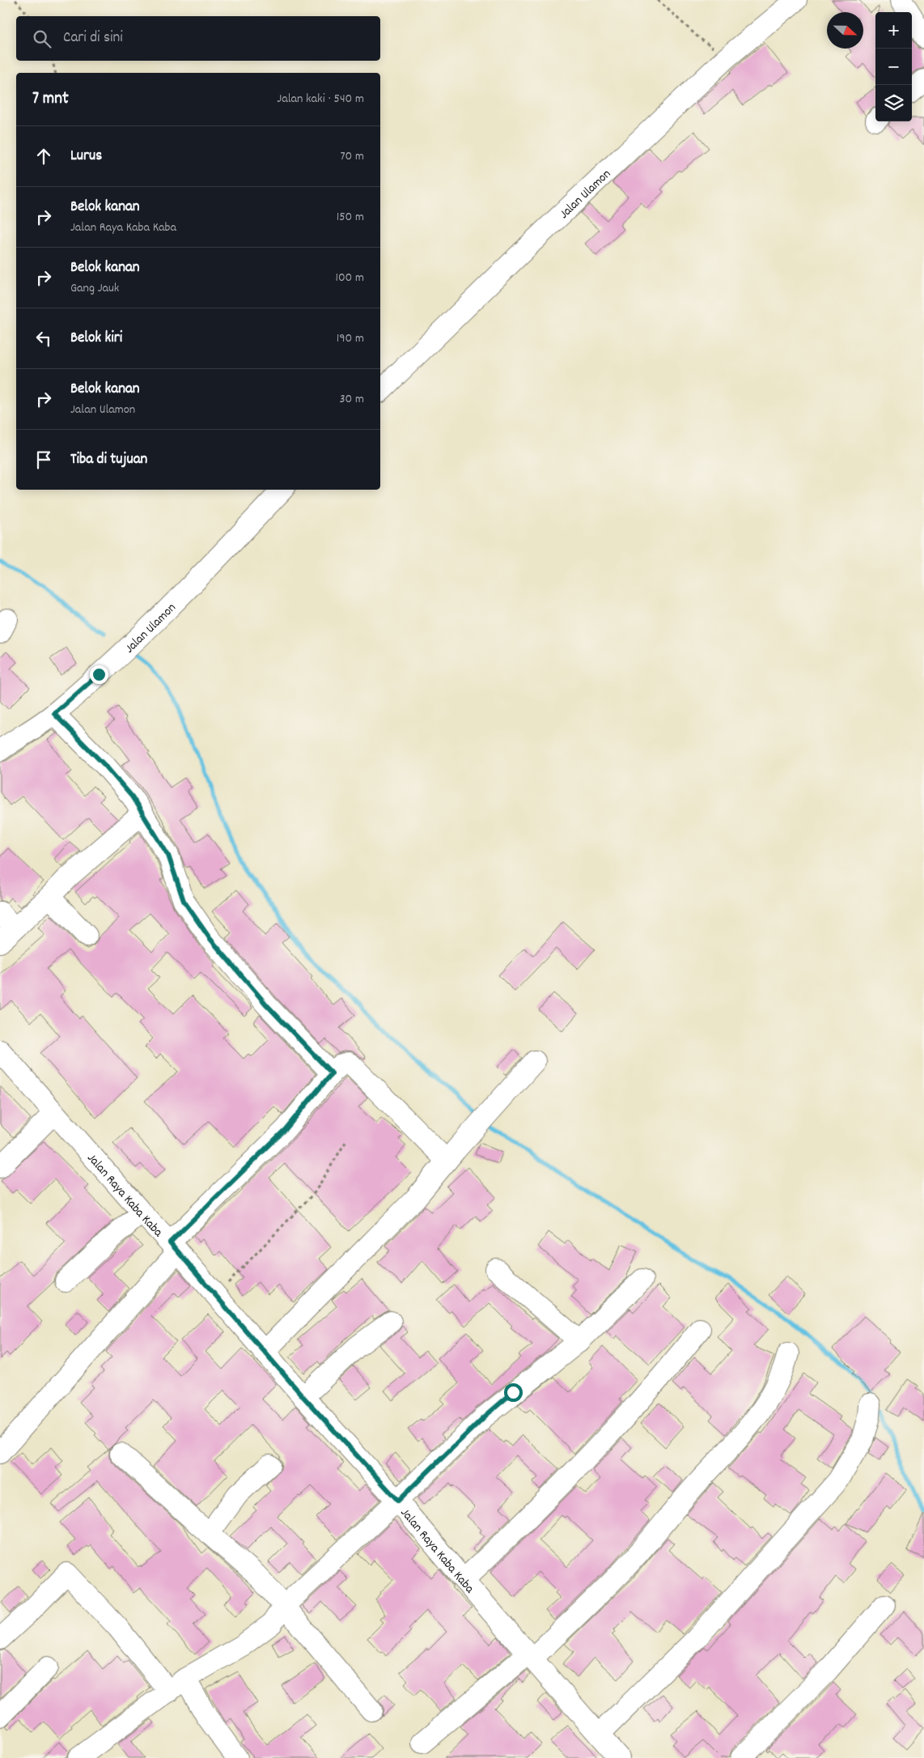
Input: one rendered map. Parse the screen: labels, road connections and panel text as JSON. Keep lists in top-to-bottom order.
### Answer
{
  "streets": {
    "street": ["Jalan Ulamon", "Jalan Raya Kaba Kaba"]
  },
  "north": "right",
  "page": {
    "map_buttons": ["+", "−"],
    "search": "Cari di sini",
    "heading": ["7 mnt", "Jalan kaki · 540 m"],
    "list": [
      ["Lurus", "70 m"],
      ["Belok kanan", "Jalan Raya Kaba Kaba", "150 m"],
      ["Belok kanan", "Gang Jauk", "100 m"],
      ["Belok kiri", "190 m"],
      ["Belok kanan", "Jalan Ulamon", "30 m"],
      "Tiba di tujuan"
    ]
  }
}
